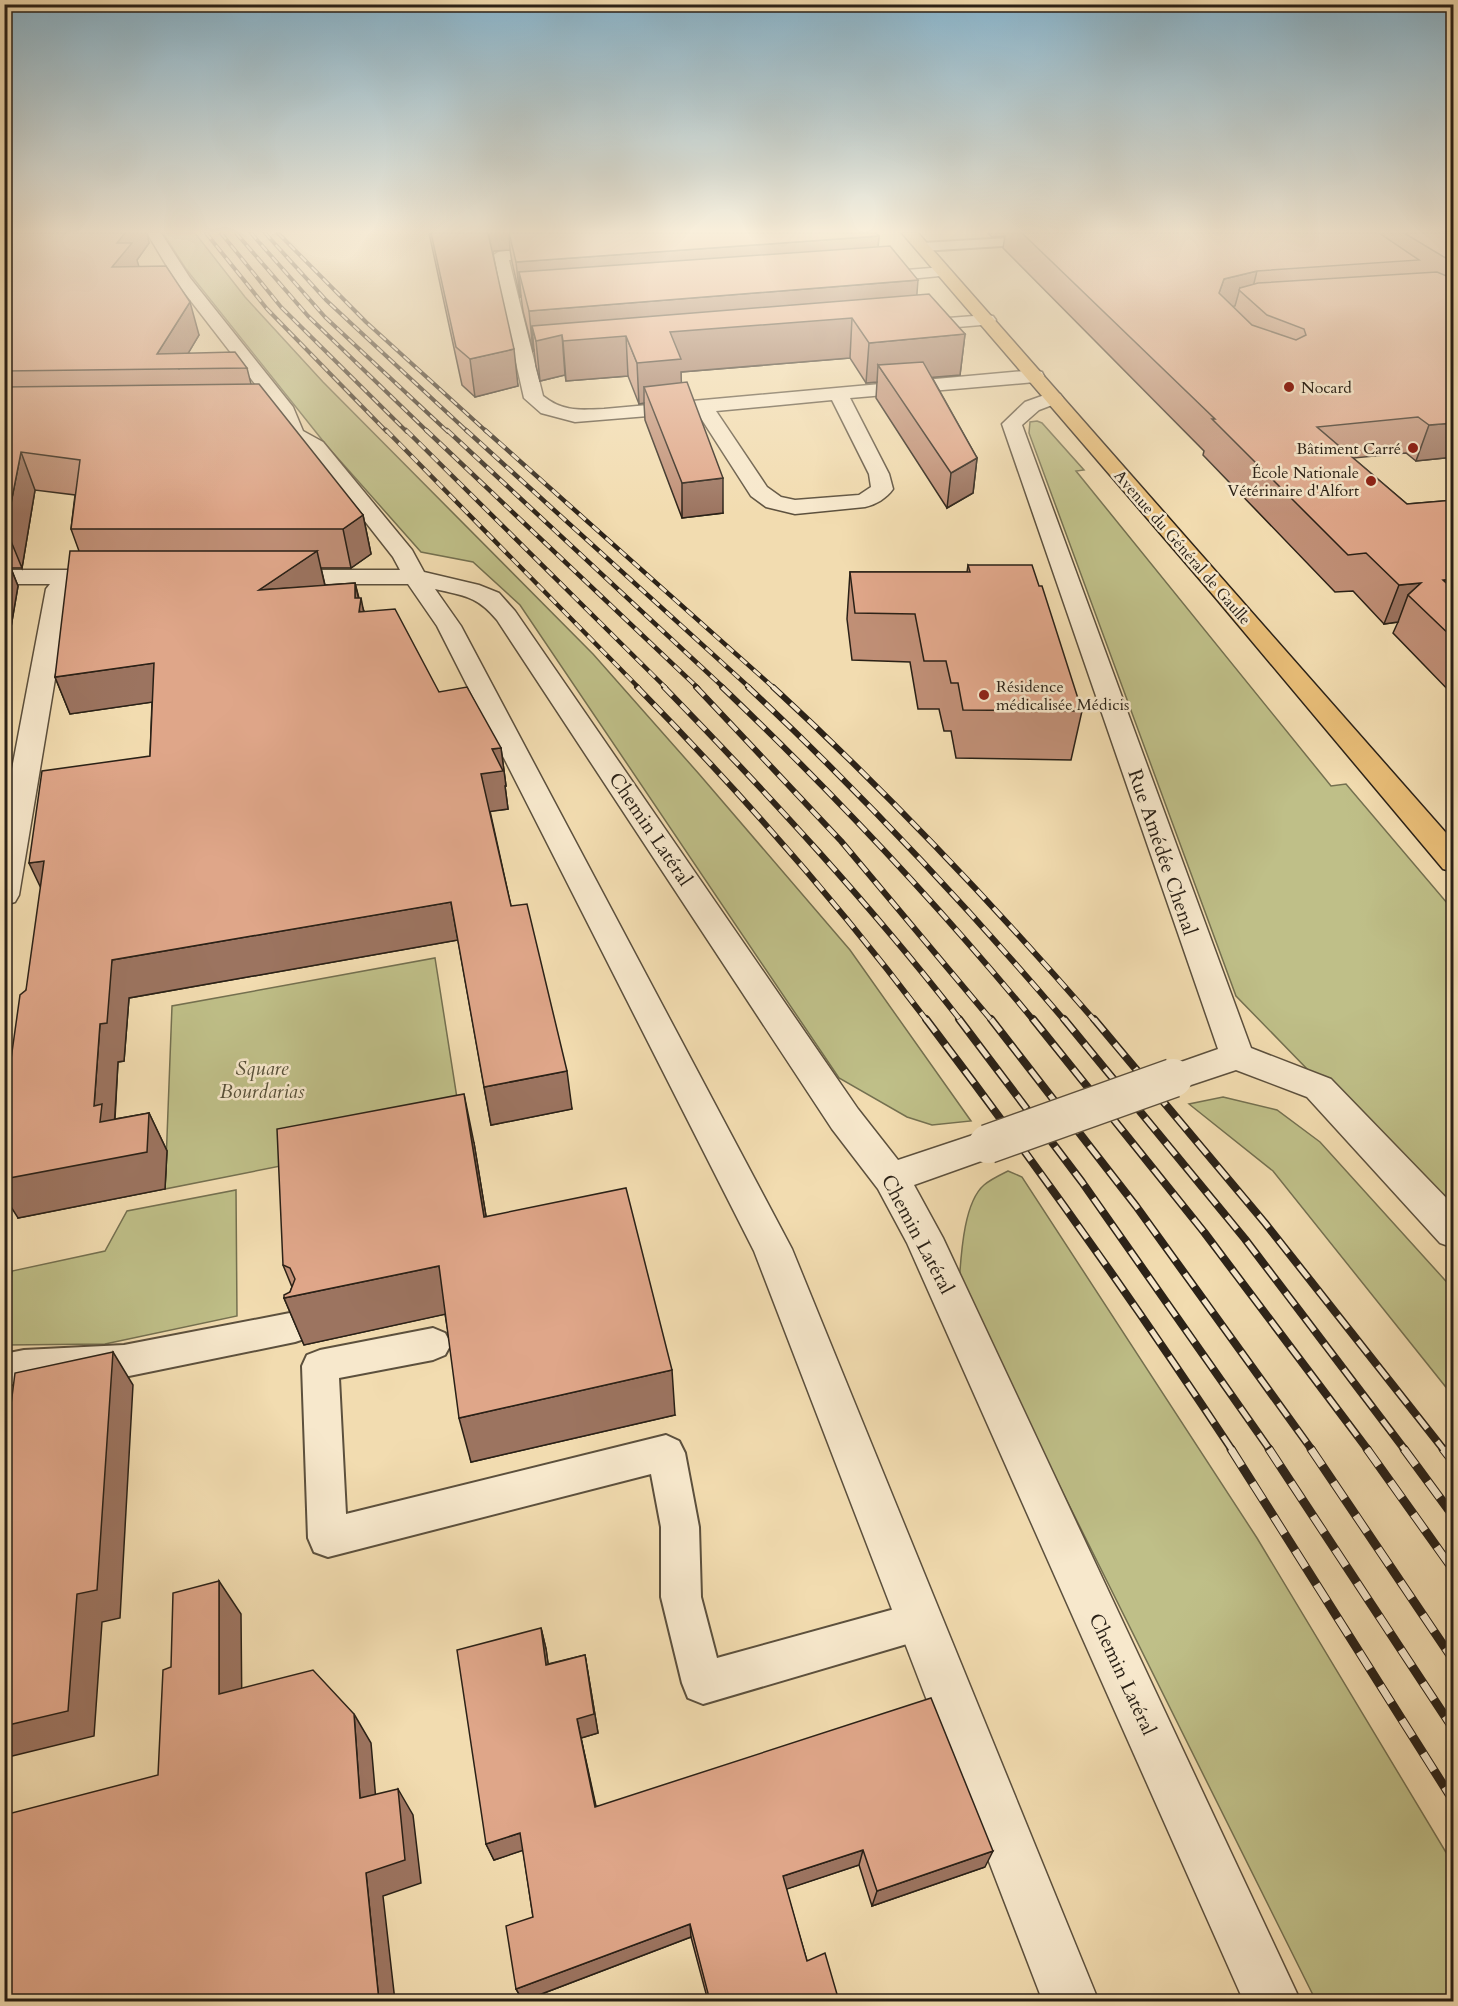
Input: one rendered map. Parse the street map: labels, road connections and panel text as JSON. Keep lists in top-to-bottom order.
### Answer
{
  "streets": {
    "main road": ["Avenue du Général de Gaulle"],
    "street": ["Chemin Latéral", "Rue Amédée Chenal"]
  },
  "crossings": [
    ["Avenue du Général de Gaulle", "Rue Amédée Chenal"]
  ],
  "parks": ["Square Bourdarias"],
  "places": [
    "Nocard",
    "Bâtiment Carré",
    "École Nationale Vétérinaire d'Alfort",
    "Résidence médicalisée Médicis"
  ]
}
